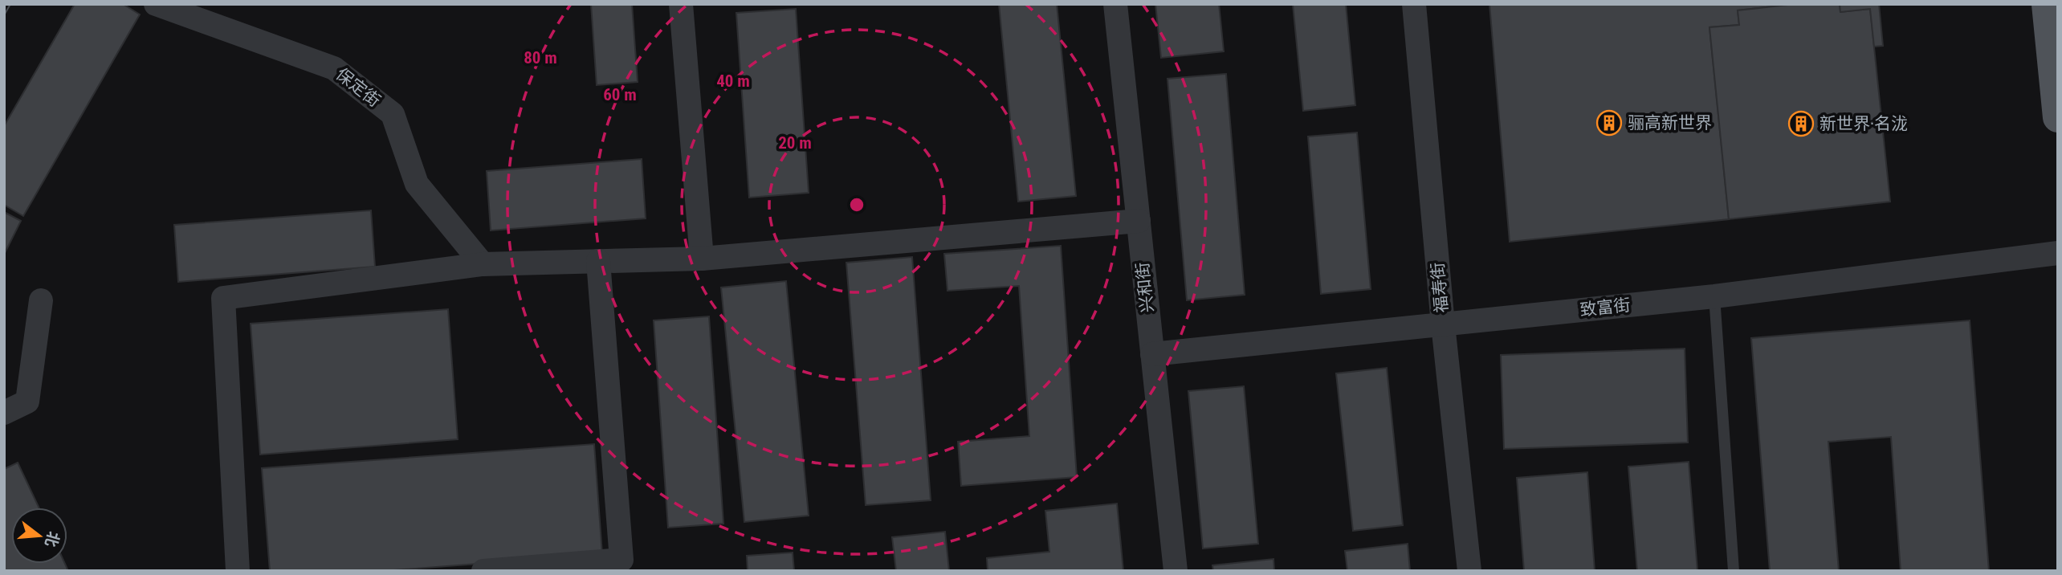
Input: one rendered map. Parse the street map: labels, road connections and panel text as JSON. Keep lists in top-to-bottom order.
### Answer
{
  "streets": {
    "street": [
      "保定街",
      "兴和街",
      "福寿街",
      "致富街"
    ]
  },
  "crossings": [
    ["兴和街", "致富街"],
    ["福寿街", "致富街"]
  ],
  "places": {
    "building": ["骊高新世界", "新世界·名泷"]
  },
  "north": "right",
  "rings": [
    "80 m",
    "40 m",
    "60 m",
    "20 m"
  ]
}
